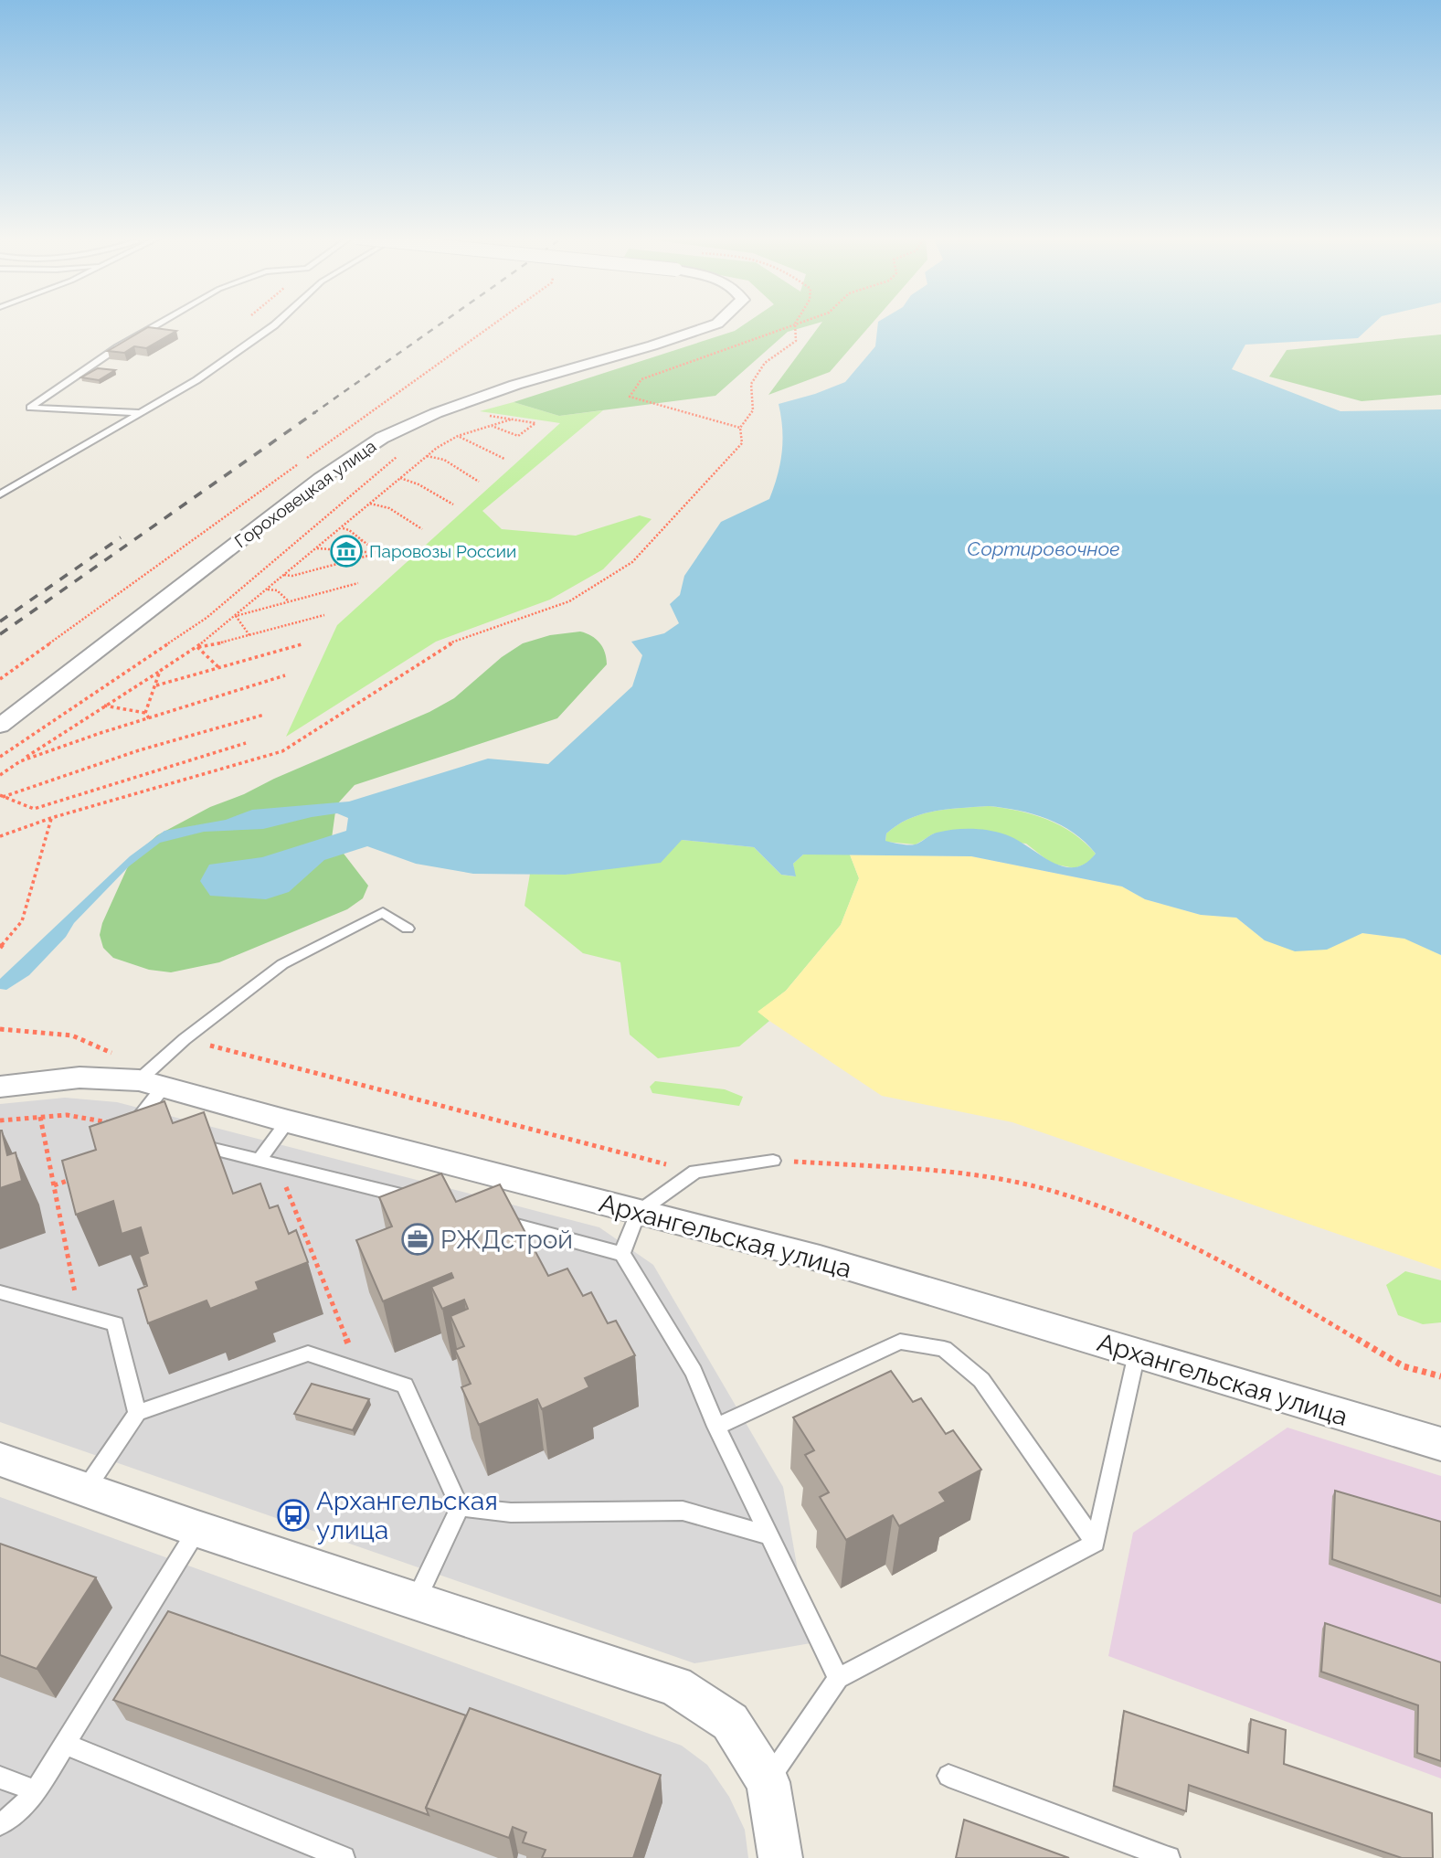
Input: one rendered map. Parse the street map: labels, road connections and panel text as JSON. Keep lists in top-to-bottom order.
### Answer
{
  "streets": {
    "street": ["Гороховецкая улица", "Архангельская улица"]
  },
  "water": ["Сортировочное"],
  "places": {
    "museum": ["Паровозы России"],
    "office": ["РЖДстрой"],
    "bus stop": ["Архангельская улица"]
  }
}
